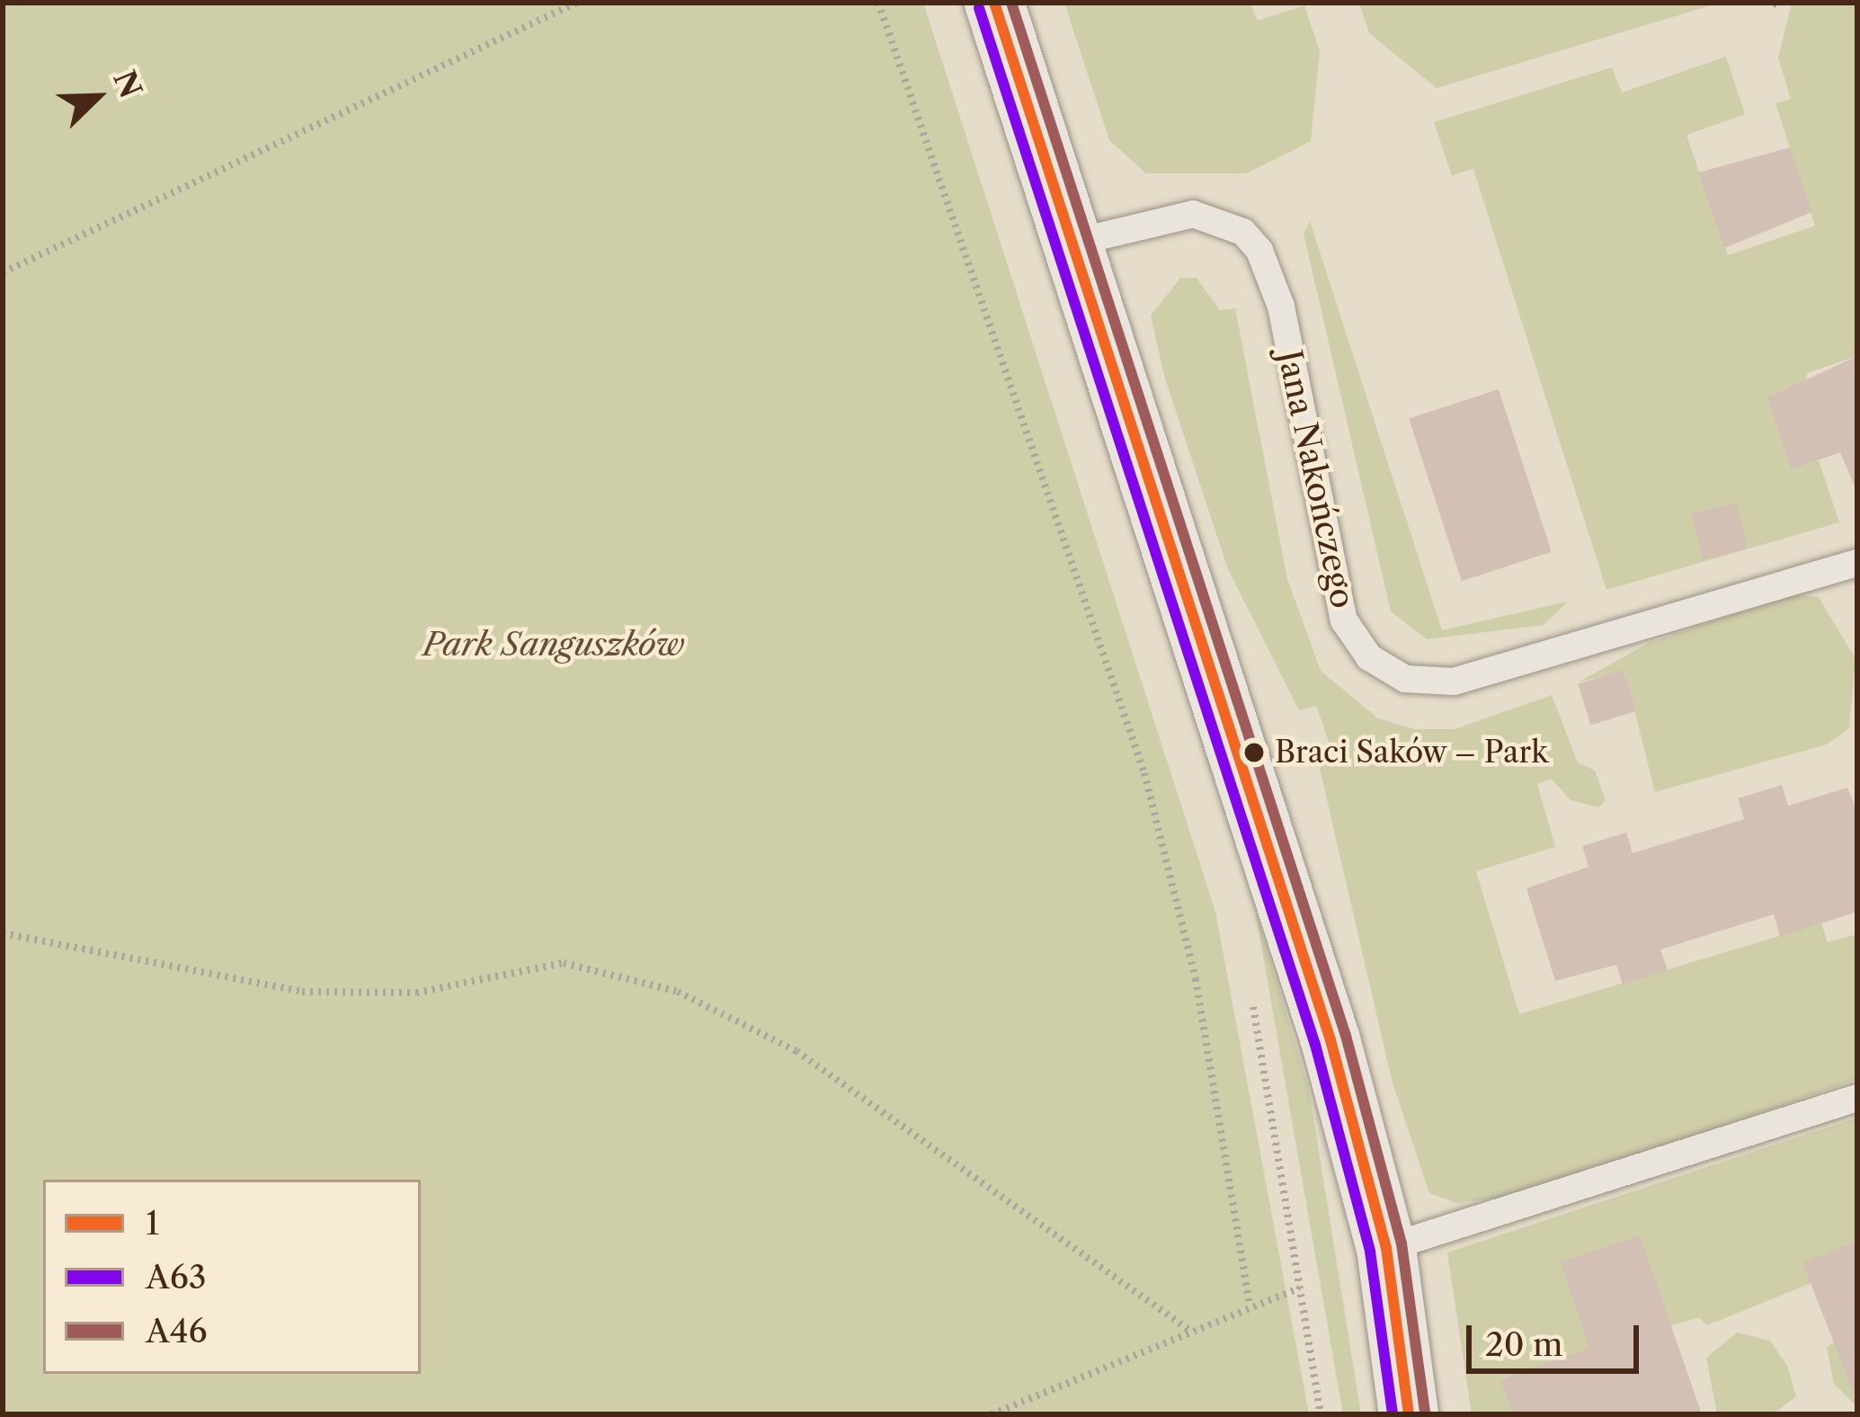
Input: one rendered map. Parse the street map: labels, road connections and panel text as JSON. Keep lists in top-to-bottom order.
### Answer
{
  "streets": {
    "lane": ["Jana Nakończego"]
  },
  "parks": ["Park Sanguszków"],
  "places": ["Braci Saków – Park"],
  "lines": ["transit line 1", "transit line A46", "transit line A63"],
  "legend": ["1", "A63", "A46"],
  "scale_bar": "20 m",
  "north": "top right"
}
